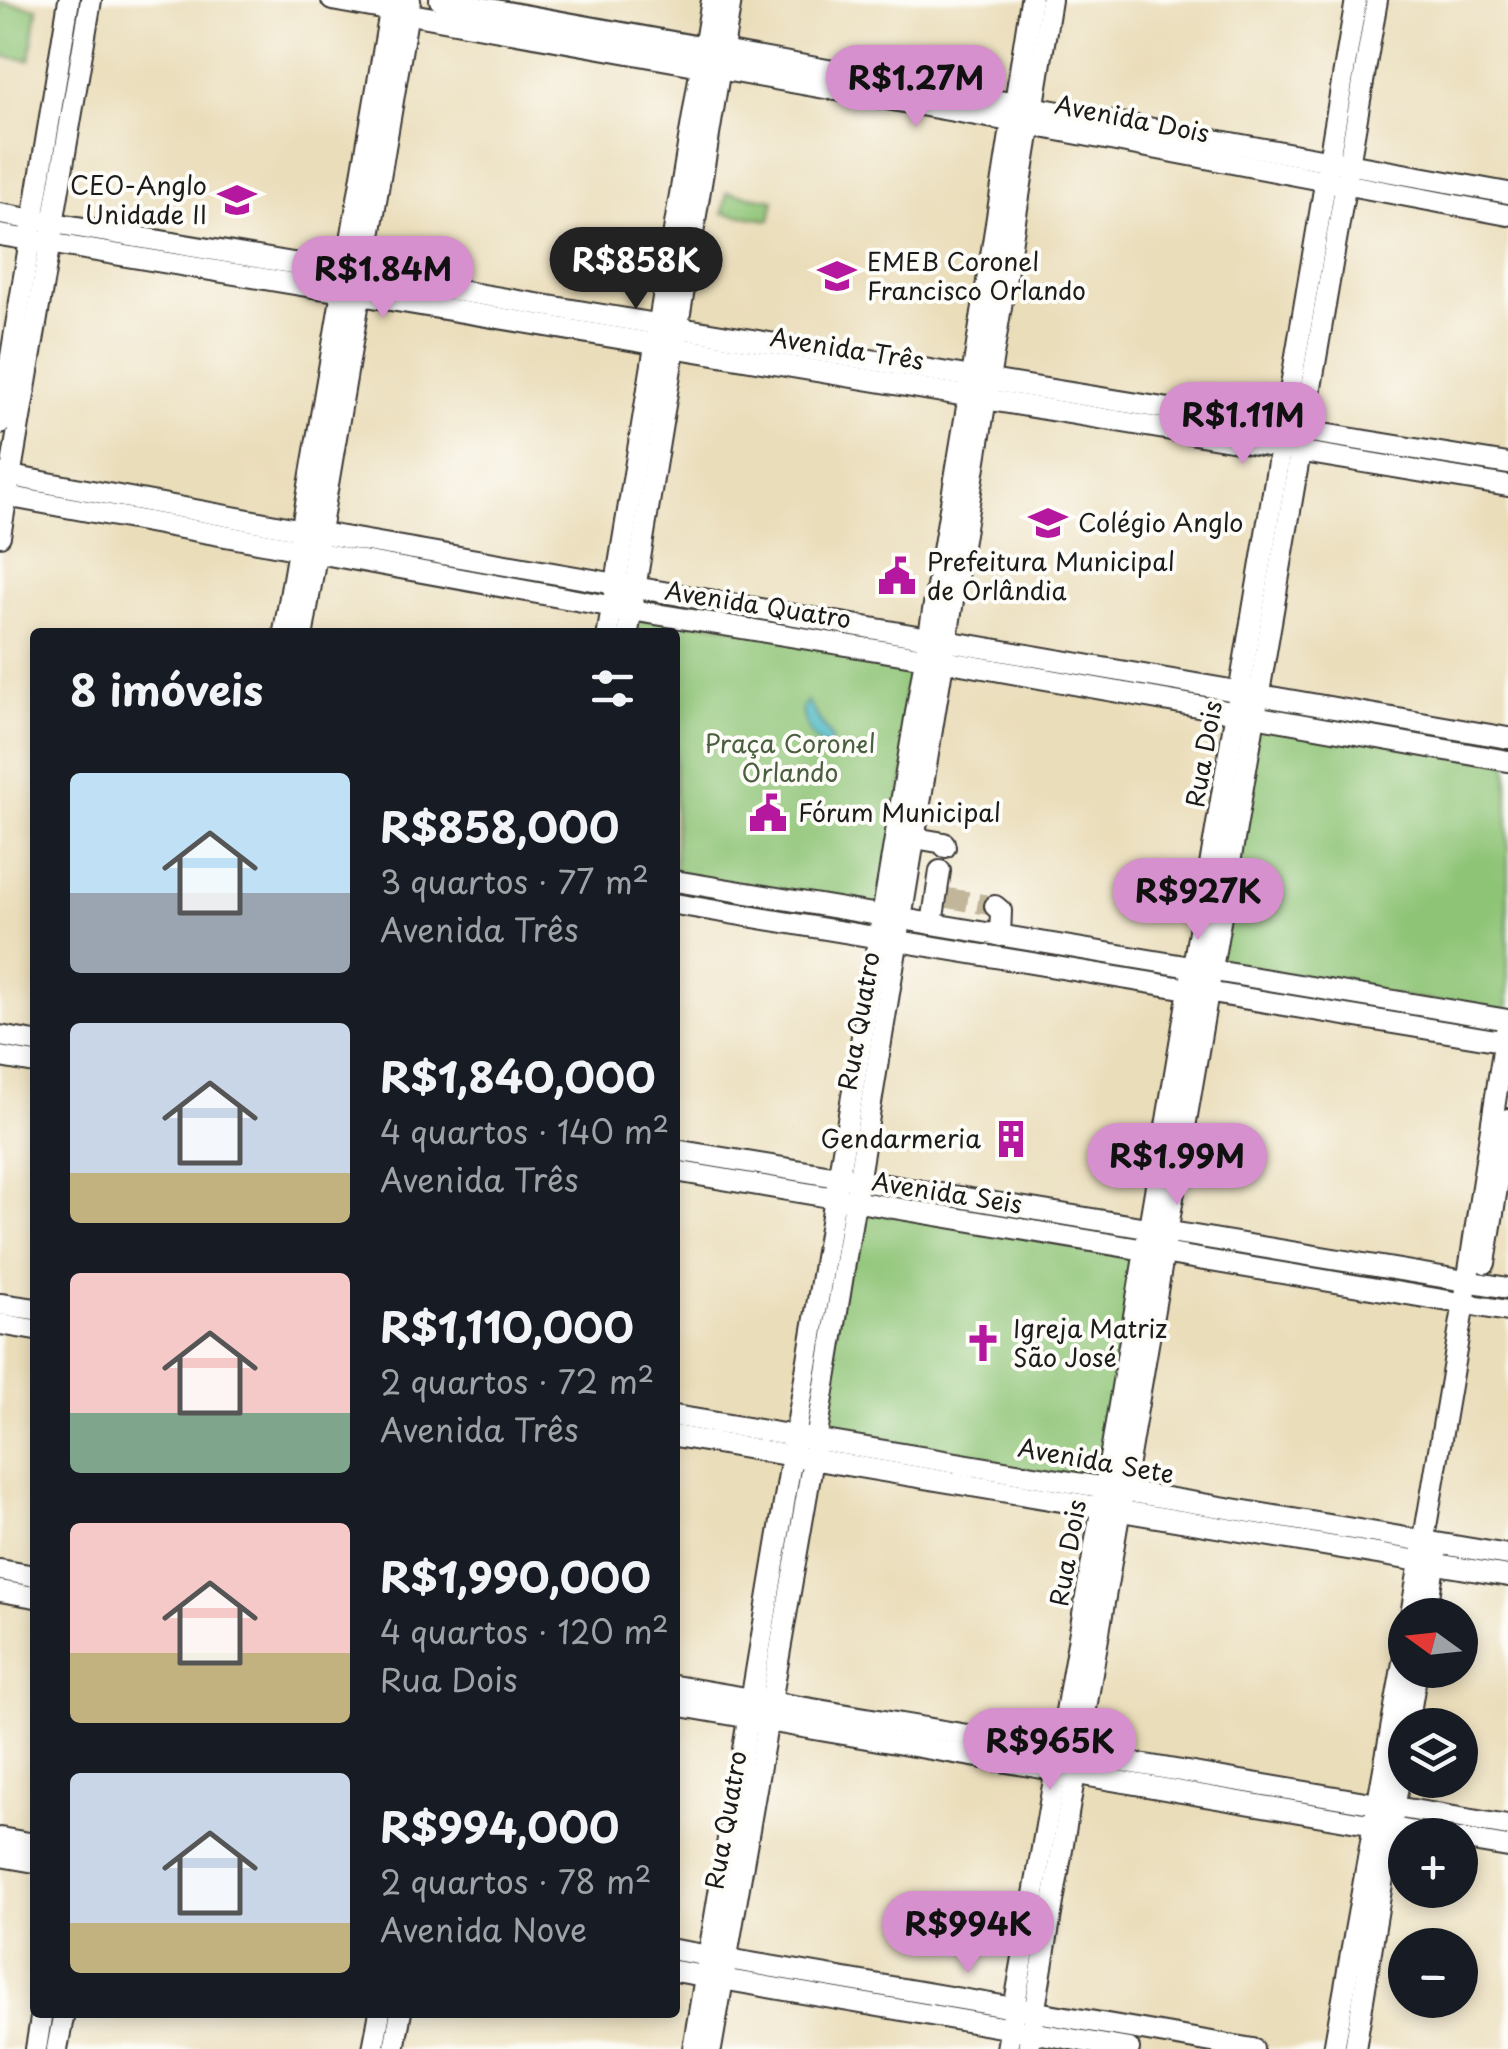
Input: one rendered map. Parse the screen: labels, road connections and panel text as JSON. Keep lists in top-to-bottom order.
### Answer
{
  "streets": {
    "street": [
      "Avenida Dois",
      "Avenida Três",
      "Avenida Quatro",
      "Rua Dois",
      "Rua Quatro",
      "Avenida Seis",
      "Avenida Sete"
    ]
  },
  "crossings": [
    ["Avenida Dois", "Rua Dois"],
    ["Avenida Dois", "Rua Quatro"],
    ["Avenida Três", "Rua Dois"],
    ["Avenida Três", "Rua Quatro"],
    ["Avenida Quatro", "Rua Dois"],
    ["Avenida Quatro", "Rua Quatro"],
    ["Rua Dois", "Avenida Seis"],
    ["Rua Dois", "Avenida Sete"],
    ["Rua Quatro", "Avenida Seis"],
    ["Rua Quatro", "Avenida Sete"]
  ],
  "parks": ["Praça Coronel Orlando"],
  "places": {
    "school or university": ["CEO-Anglo Unidade II", "EMEB Coronel Francisco Orlando", "Colégio Anglo"],
    "public building": ["Prefeitura Municipal de Orlândia", "Fórum Municipal"],
    "building": ["Gendarmeria"],
    "church": ["Igreja Matriz São José"]
  },
  "north": "left",
  "page": {
    "price": [
      "R$1.27M",
      "R$858K",
      "R$1.84M",
      "R$1.11M",
      "R$927K",
      "R$1.99M",
      "R$965K",
      "R$994K"
    ],
    "heading": "8 imóveis",
    "list": [
      {
        "name": "R$858,000",
        "note": "3 quartos · 77 m² · Avenida Três"
      },
      {
        "name": "R$1,840,000",
        "note": "4 quartos · 140 m² · Avenida Três"
      },
      {
        "name": "R$1,110,000",
        "note": "2 quartos · 72 m² · Avenida Três"
      },
      {
        "name": "R$1,990,000",
        "note": "4 quartos · 120 m² · Rua Dois"
      },
      {
        "name": "R$994,000",
        "note": "2 quartos · 78 m² · Avenida Nove"
      }
    ],
    "map_buttons": ["+", "−"]
  }
}
